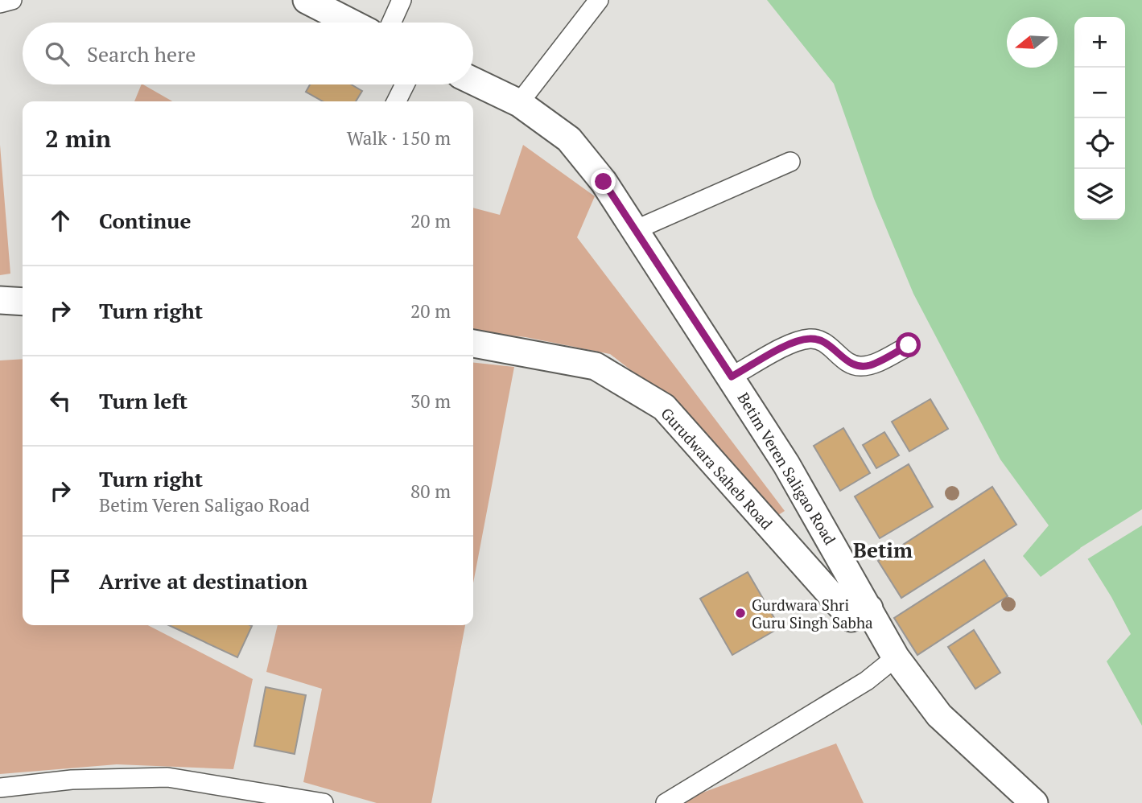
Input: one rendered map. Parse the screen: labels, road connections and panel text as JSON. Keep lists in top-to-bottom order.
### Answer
{
  "streets": {
    "main road": ["Gurudwara Saheb Road", "Betim Veren Saligao Road"]
  },
  "crossings": [
    ["Gurudwara Saheb Road", "Betim Veren Saligao Road"]
  ],
  "districts": ["Betim"],
  "places": ["Gurdwara Shri Guru Singh Sabha"],
  "north": "left",
  "page": {
    "map_buttons": ["+", "−"],
    "search": "Search here",
    "heading": ["2 min", "Walk · 150 m"],
    "list": [
      ["Continue", "20 m"],
      ["Turn right", "20 m"],
      ["Turn left", "30 m"],
      ["Turn right", "Betim Veren Saligao Road", "80 m"],
      "Arrive at destination"
    ]
  }
}
